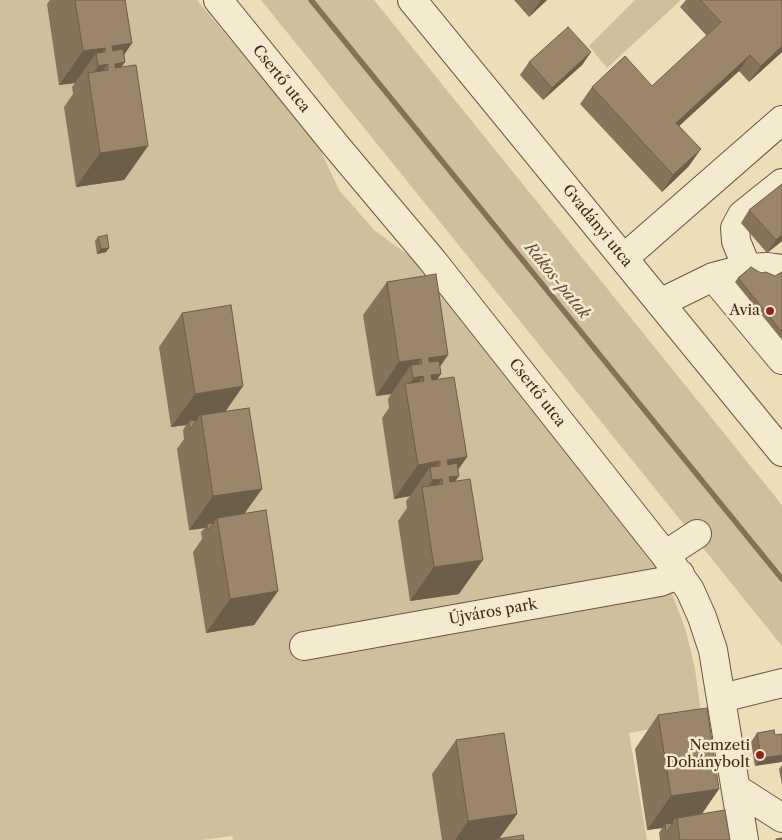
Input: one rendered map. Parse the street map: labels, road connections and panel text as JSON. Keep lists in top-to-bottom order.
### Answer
{
  "streets": {
    "street": ["Csertő utca", "Gvadányi utca", "Újváros park"]
  },
  "crossings": [
    ["Csertő utca", "Újváros park"]
  ],
  "water": ["Rákos-patak"],
  "places": ["Avia", "Nemzeti Dohánybolt"]
}
